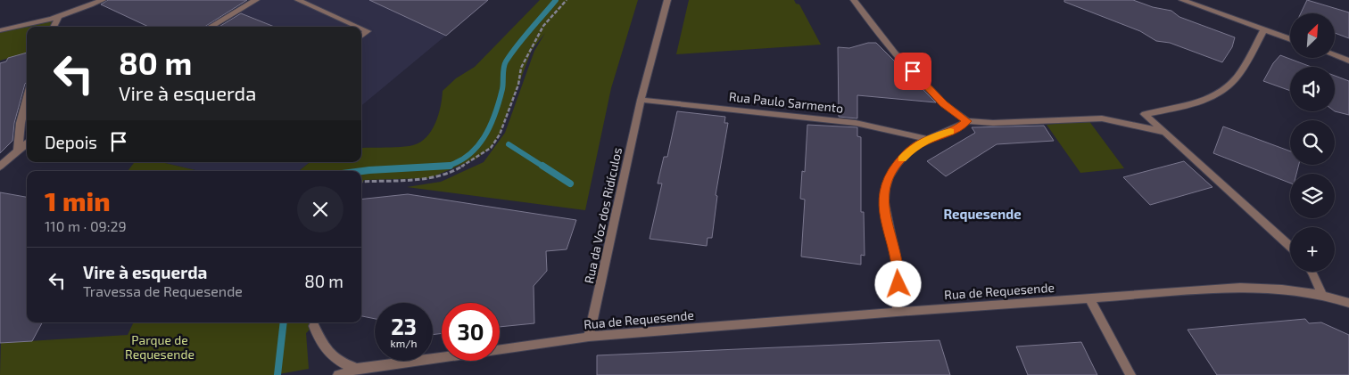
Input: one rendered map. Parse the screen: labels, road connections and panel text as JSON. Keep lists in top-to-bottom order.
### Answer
{
  "streets": {
    "street": ["Rua Paulo Sarmento", "Rua da Voz dos Ridículos", "Rua de Requesende"]
  },
  "crossings": [
    ["Rua Paulo Sarmento", "Rua da Voz dos Ridículos"],
    ["Rua da Voz dos Ridículos", "Rua de Requesende"]
  ],
  "districts": ["Requesende"],
  "parks": ["Parque de Requesende"],
  "north": "top right",
  "page": {
    "map_buttons": "+",
    "turn": ["80 m", "Vire à esquerda"],
    "then": "Depois",
    "heading": ["1 min", "110 m · 09:29"],
    "list": [
      {
        "name": "Vire à esquerda",
        "note": "Travessa de Requesende",
        "value": "80 m"
      }
    ],
    "speed": "23 km/h",
    "limit": "30"
  }
}
